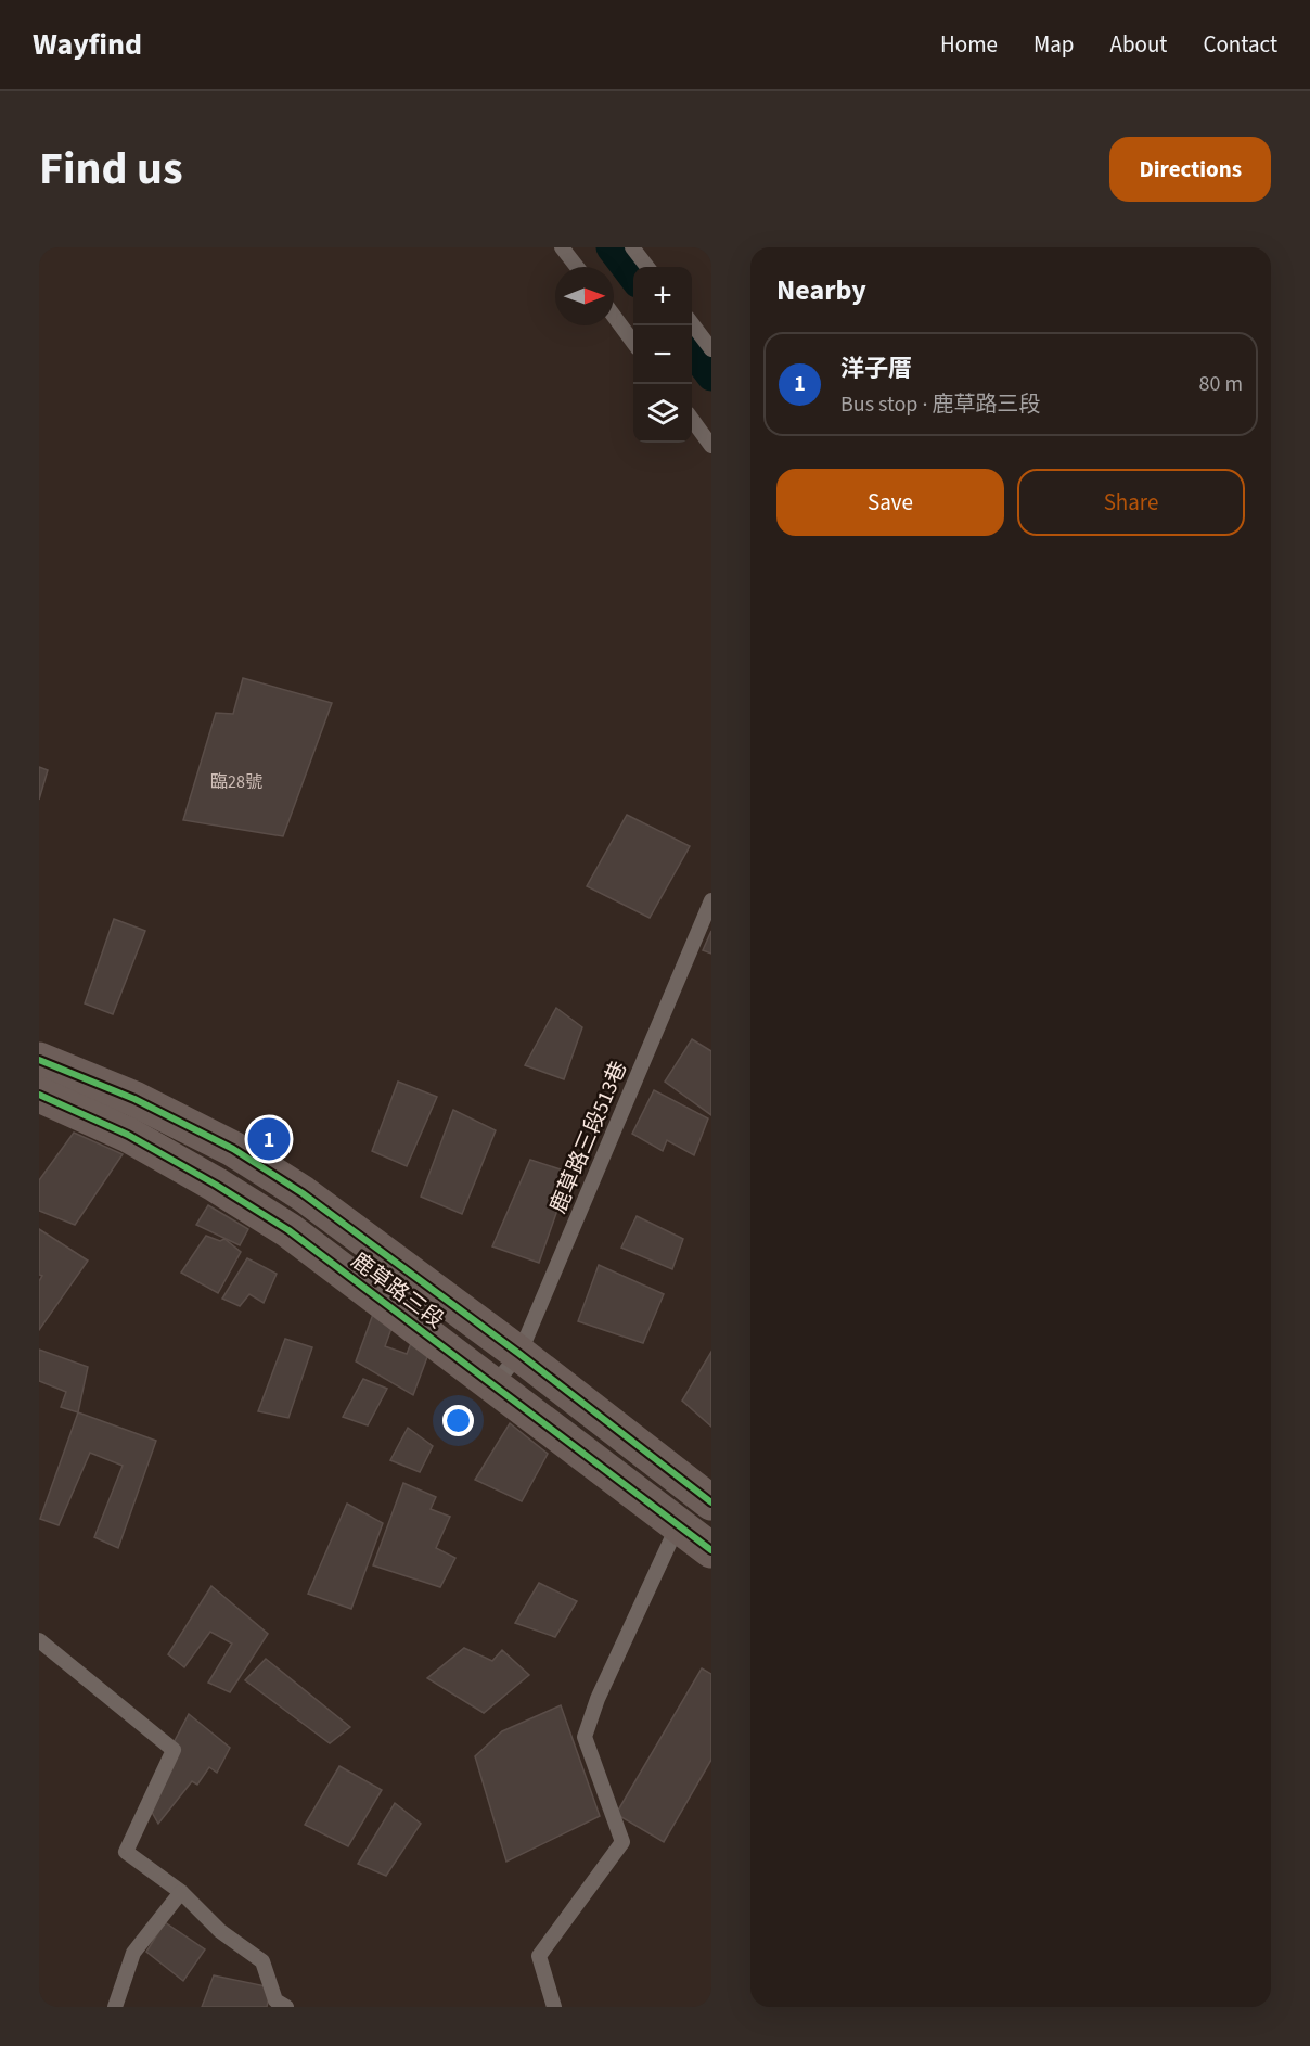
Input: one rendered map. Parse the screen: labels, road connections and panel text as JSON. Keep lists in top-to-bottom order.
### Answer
{
  "streets": {
    "main road": ["鹿草路三段"],
    "lane": ["鹿草路三段513巷"]
  },
  "crossings": [
    ["鹿草路三段513巷", "鹿草路三段"]
  ],
  "house_numbers": ["臨28號"],
  "north": "right",
  "page": {
    "header": "Wayfind",
    "nav": [
      "Home",
      "Map",
      "About",
      "Contact"
    ],
    "title": "Find us",
    "buttons": [
      "Directions",
      ["Save", "Share"]
    ],
    "heading": "Nearby",
    "map_buttons": ["+", "−"],
    "list": [
      {
        "mark": "1",
        "name": "洋子厝",
        "note": "Bus stop · 鹿草路三段",
        "value": "80 m"
      }
    ],
    "pins": "1"
  }
}
